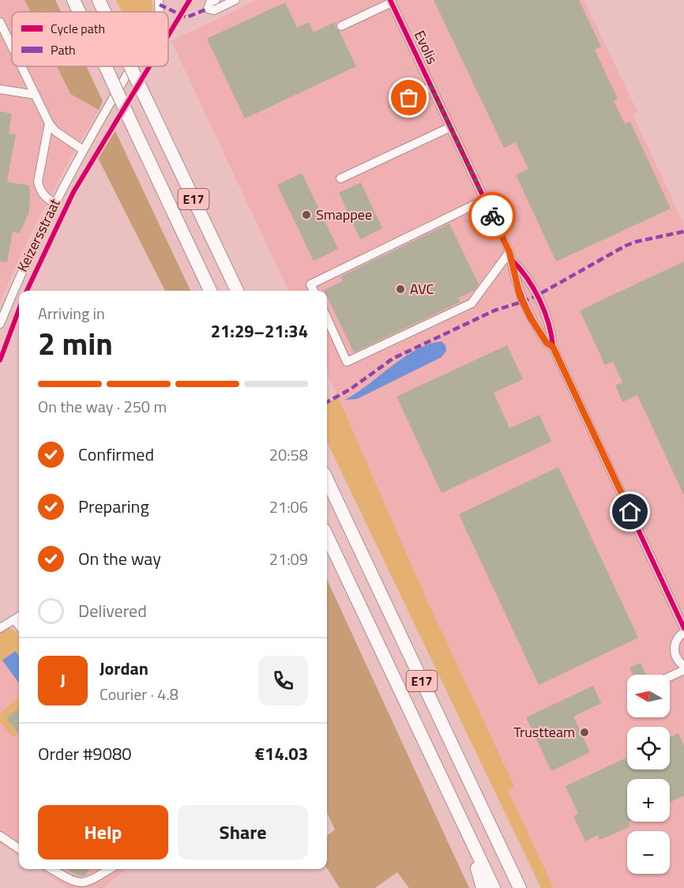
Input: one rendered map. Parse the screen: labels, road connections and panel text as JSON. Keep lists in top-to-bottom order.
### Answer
{
  "streets": {
    "highway": ["E17"],
    "street": ["Evolis", "Keizersstraat"]
  },
  "places": ["Smappee", "AVC", "Trustteam"],
  "legend": ["Cycle path", "Path"],
  "north": "left",
  "page": {
    "heading": ["2 min", "Arriving in", "21:29–21:34"],
    "panel": [
      "Jordan",
      "Courier · 4.8",
      "Order #9080",
      "€14.03"
    ],
    "bar": "On the way · 250 m",
    "list": [
      ["Confirmed", "20:58"],
      ["Preparing", "21:06"],
      ["On the way", "21:09"],
      "Delivered"
    ],
    "round": "J",
    "map_buttons": ["+", "−"],
    "buttons": ["Help", "Share"]
  }
}
